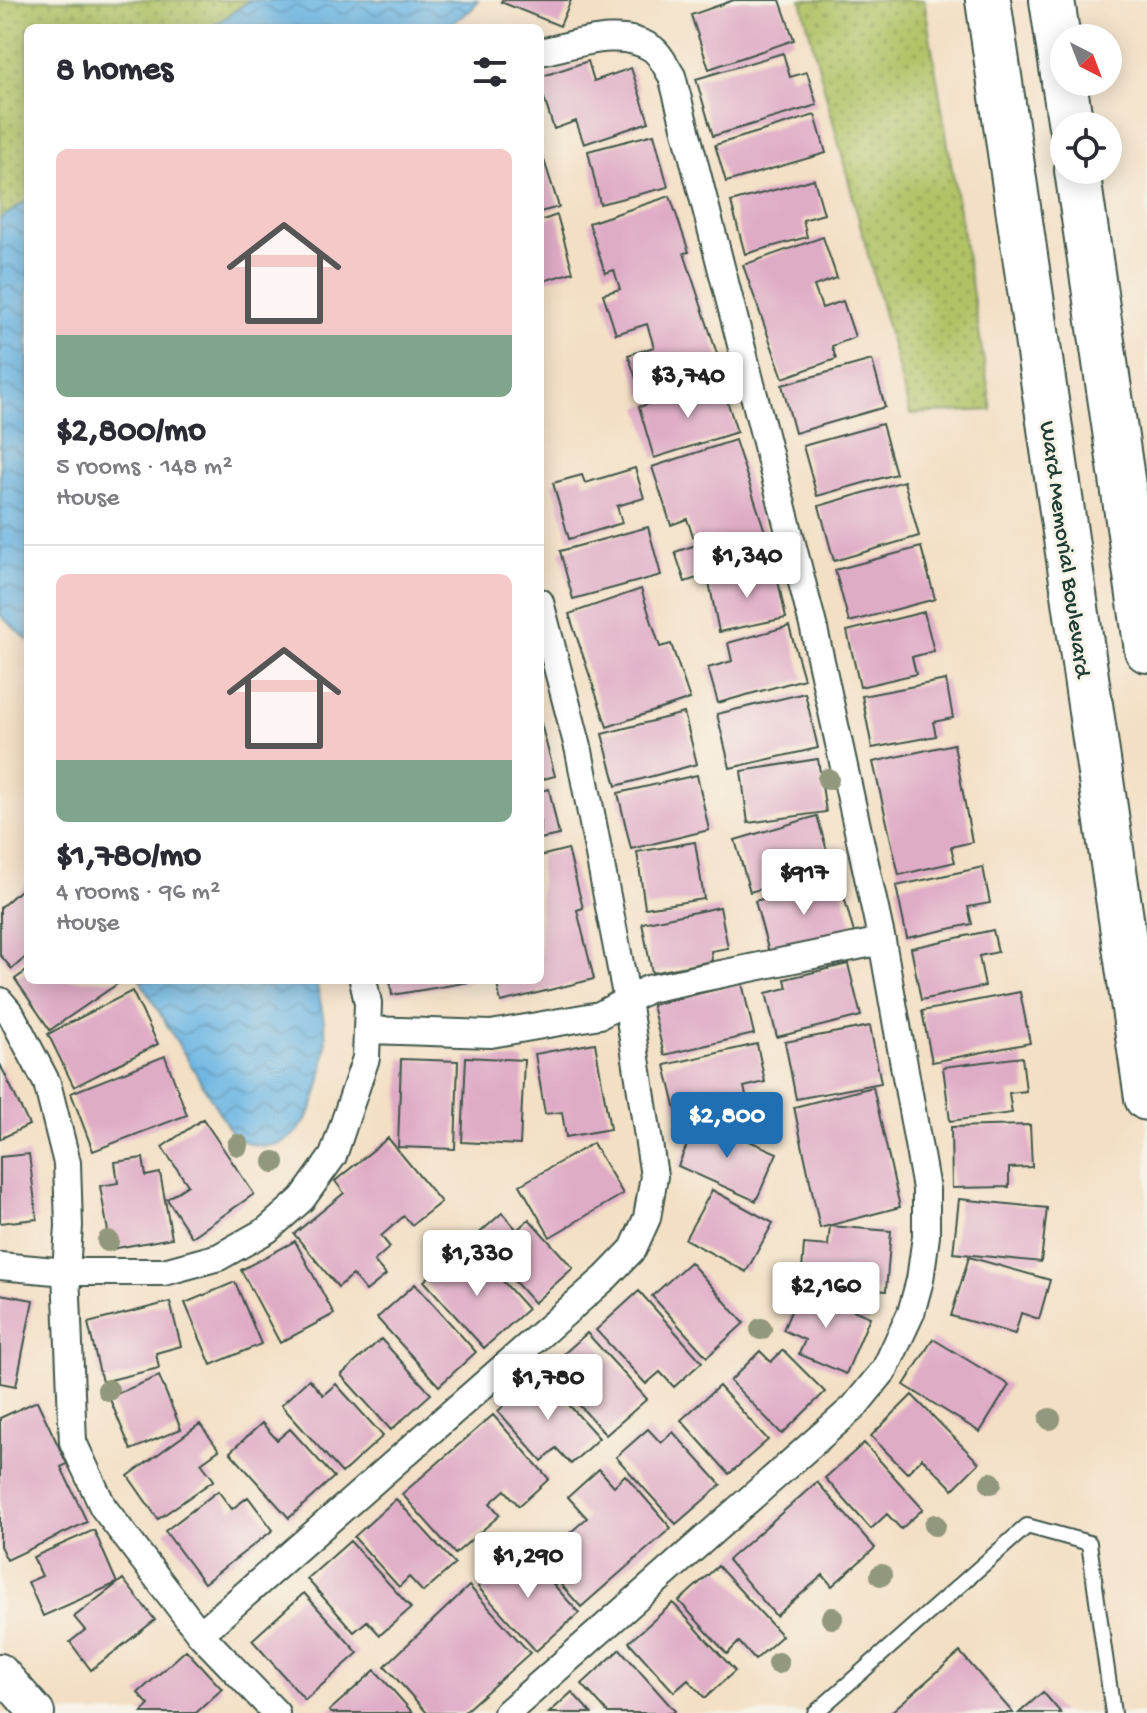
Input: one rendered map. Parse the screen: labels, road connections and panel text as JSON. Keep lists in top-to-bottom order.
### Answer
{
  "streets": {
    "highway": ["Ward Memorial Boulevard"]
  },
  "north": "bottom right",
  "page": {
    "heading": "8 homes",
    "list": [
      {
        "name": "$2,800/mo",
        "note": "5 rooms · 148 m² · House"
      },
      {
        "name": "$1,780/mo",
        "note": "4 rooms · 96 m² · House"
      }
    ],
    "price": [
      "$3,740",
      "$1,340",
      "$917",
      "$2,800",
      "$1,330",
      "$2,160",
      "$1,780",
      "$1,290"
    ]
  }
}
